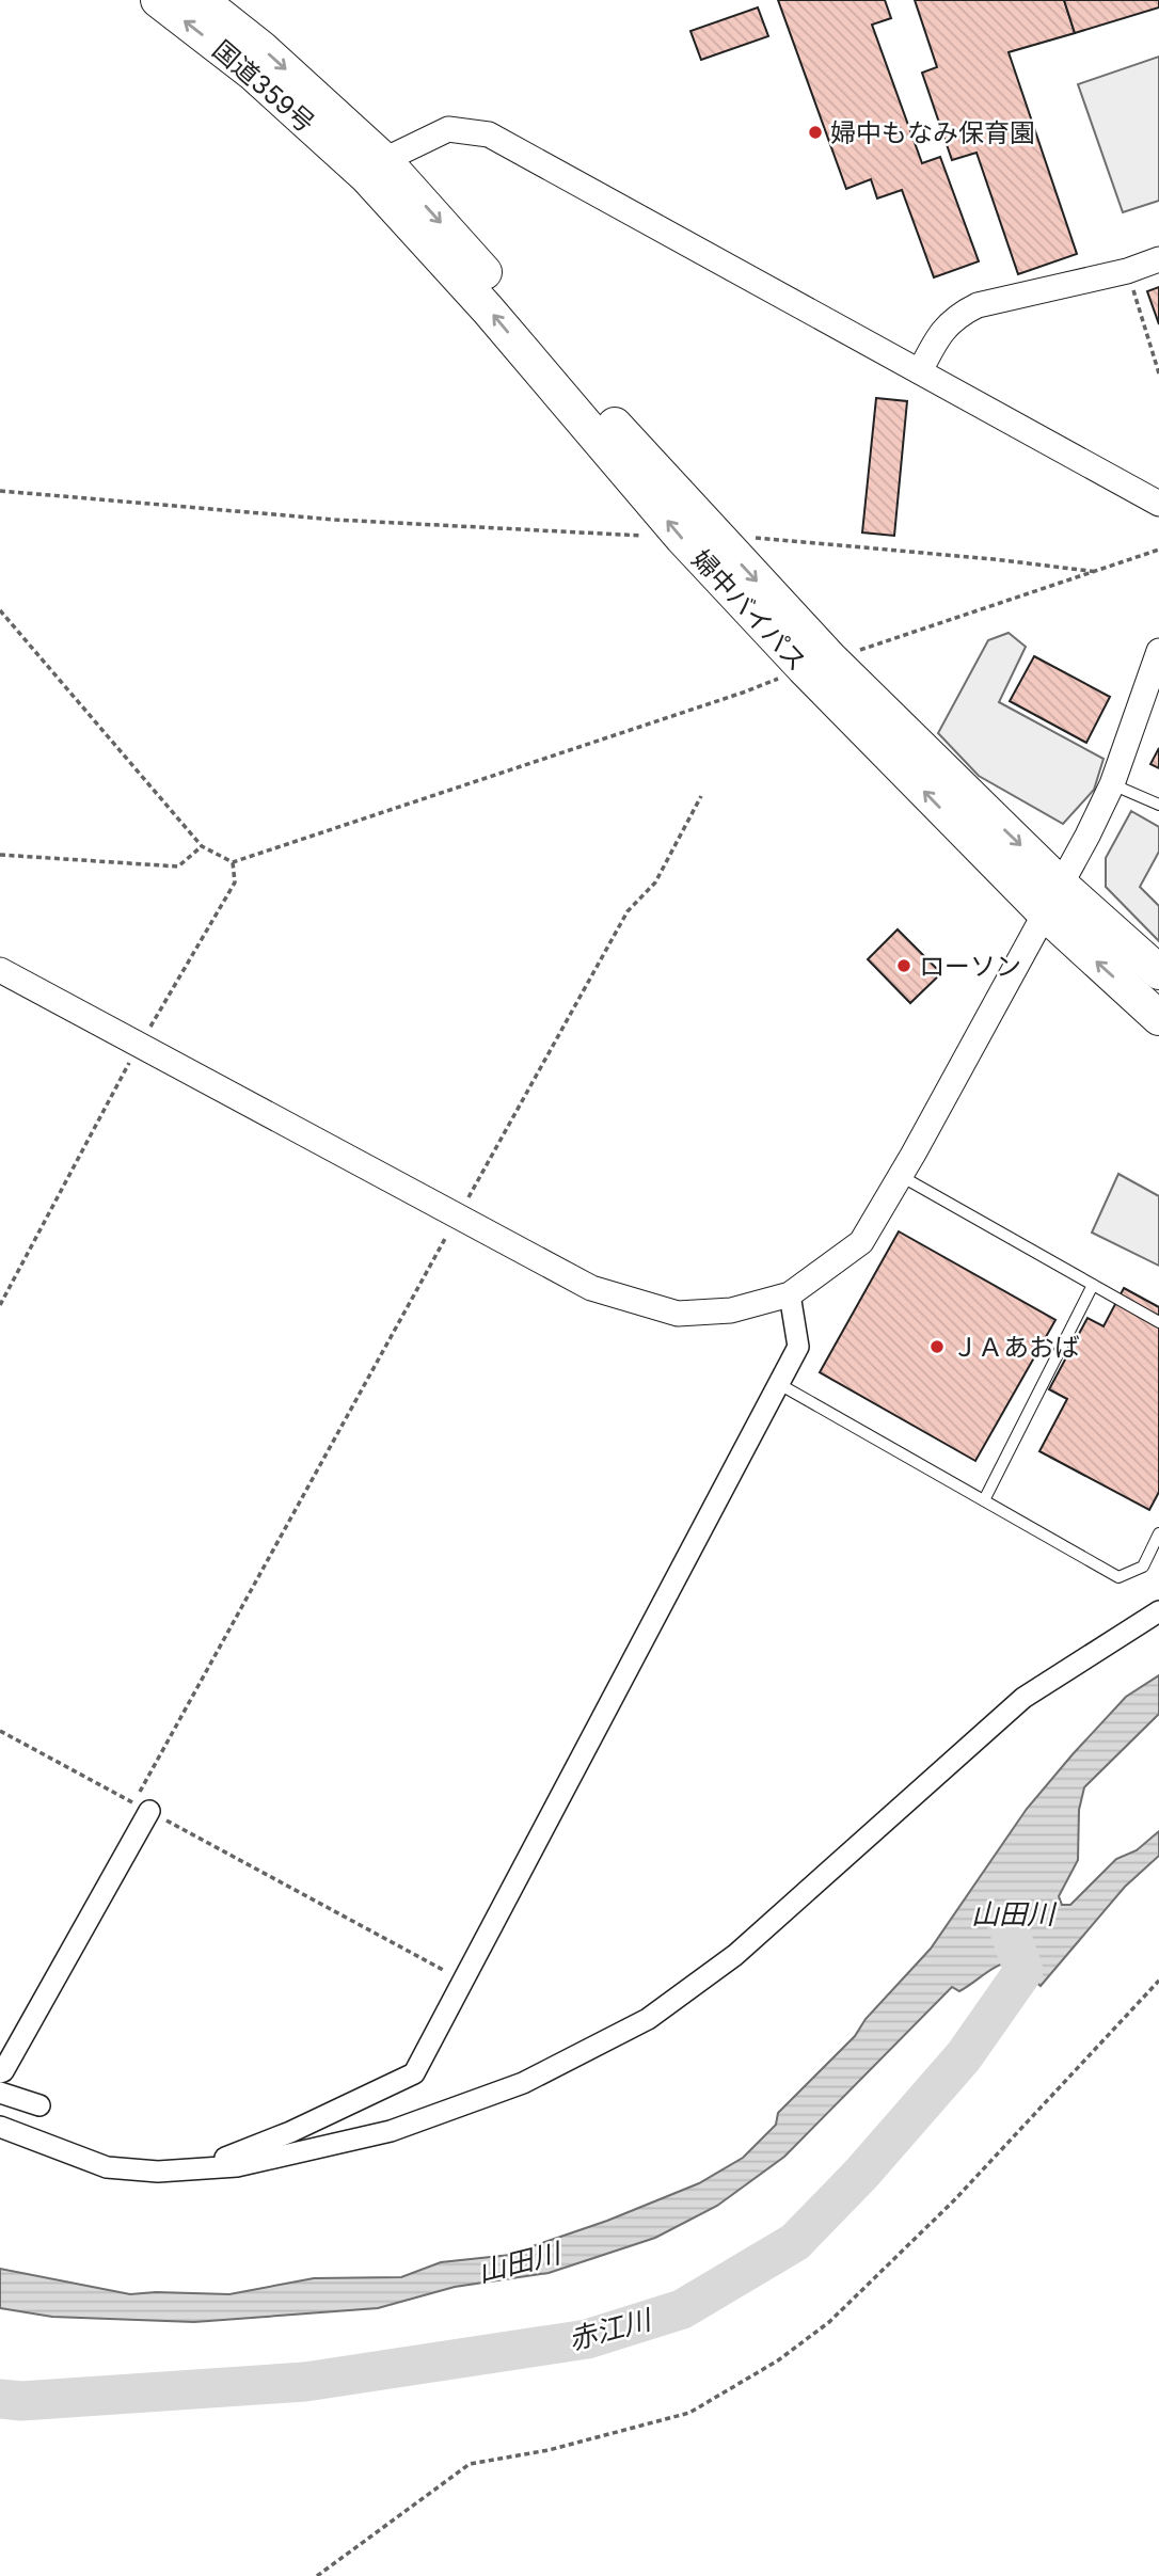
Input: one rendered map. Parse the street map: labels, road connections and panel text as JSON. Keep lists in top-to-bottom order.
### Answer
{
  "streets": {
    "highway": ["国道359号", "婦中バイパス"]
  },
  "crossings": [
    ["国道359号", "婦中バイパス"]
  ],
  "water": ["山田川", "赤江川"],
  "places": ["婦中もなみ保育園", "ローソン", "ＪＡあおば"]
}
